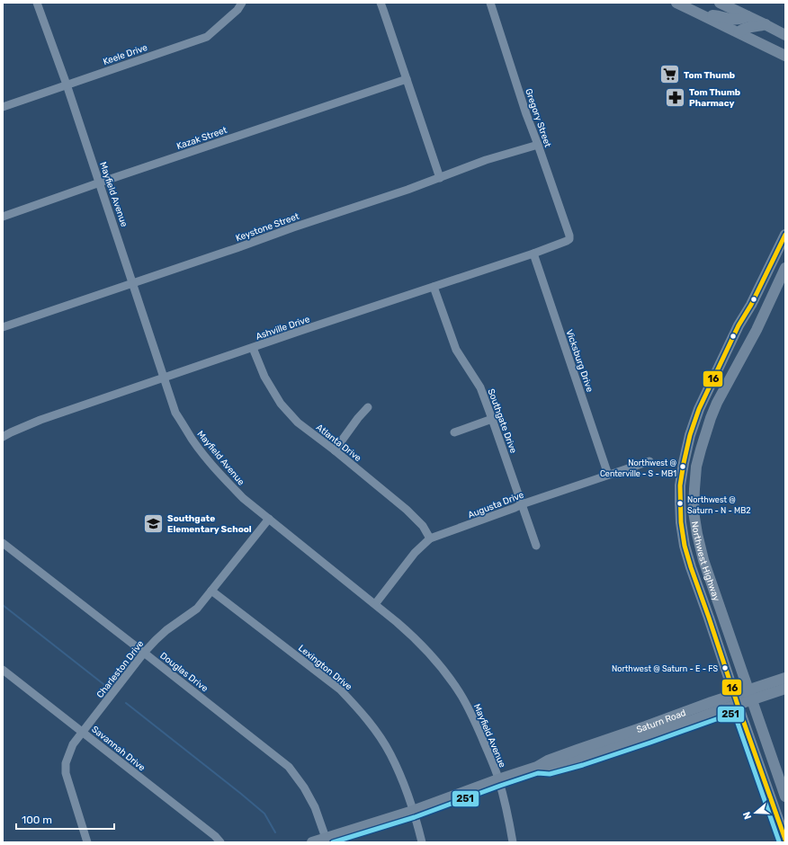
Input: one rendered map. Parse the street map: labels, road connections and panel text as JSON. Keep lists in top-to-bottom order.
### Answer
{
  "streets": {
    "main road": ["Northwest Highway", "Saturn Road"],
    "street": [
      "Keele Drive",
      "Gregory Street",
      "Kazak Street",
      "Mayfield Avenue",
      "Keystone Street",
      "Ashville Drive",
      "Vicksburg Drive",
      "Southgate Drive",
      "Atlanta Drive",
      "Augusta Drive",
      "Lexington Drive",
      "Charleston Drive",
      "Douglas Drive",
      "Savannah Drive"
    ]
  },
  "crossings": [
    ["Keele Drive", "Mayfield Avenue"],
    ["Gregory Street", "Keystone Street"],
    ["Gregory Street", "Ashville Drive"],
    ["Kazak Street", "Mayfield Avenue"],
    ["Mayfield Avenue", "Keystone Street"],
    ["Mayfield Avenue", "Ashville Drive"],
    ["Mayfield Avenue", "Augusta Drive"],
    ["Mayfield Avenue", "Charleston Drive"],
    ["Mayfield Avenue", "Saturn Road"],
    ["Ashville Drive", "Vicksburg Drive"],
    ["Ashville Drive", "Southgate Drive"],
    ["Ashville Drive", "Atlanta Drive"],
    ["Vicksburg Drive", "Augusta Drive"],
    ["Southgate Drive", "Augusta Drive"],
    ["Atlanta Drive", "Augusta Drive"],
    ["Northwest Highway", "Saturn Road"],
    ["Lexington Drive", "Charleston Drive"],
    ["Lexington Drive", "Saturn Road"],
    ["Charleston Drive", "Douglas Drive"],
    ["Charleston Drive", "Savannah Drive"],
    ["Douglas Drive", "Saturn Road"]
  ],
  "places": {
    "supermarket": ["Tom Thumb"],
    "pharmacy": ["Tom Thumb Pharmacy"],
    "other": ["Northwest @ Centerville - S - MB1", "Northwest @ Saturn - N - MB2", "Northwest @ Saturn - E - FS"],
    "school or university": ["Southgate Elementary School"]
  },
  "lines": ["transit line 16", "transit line 251"],
  "scale_bar": "100 m",
  "north": "left"
}
